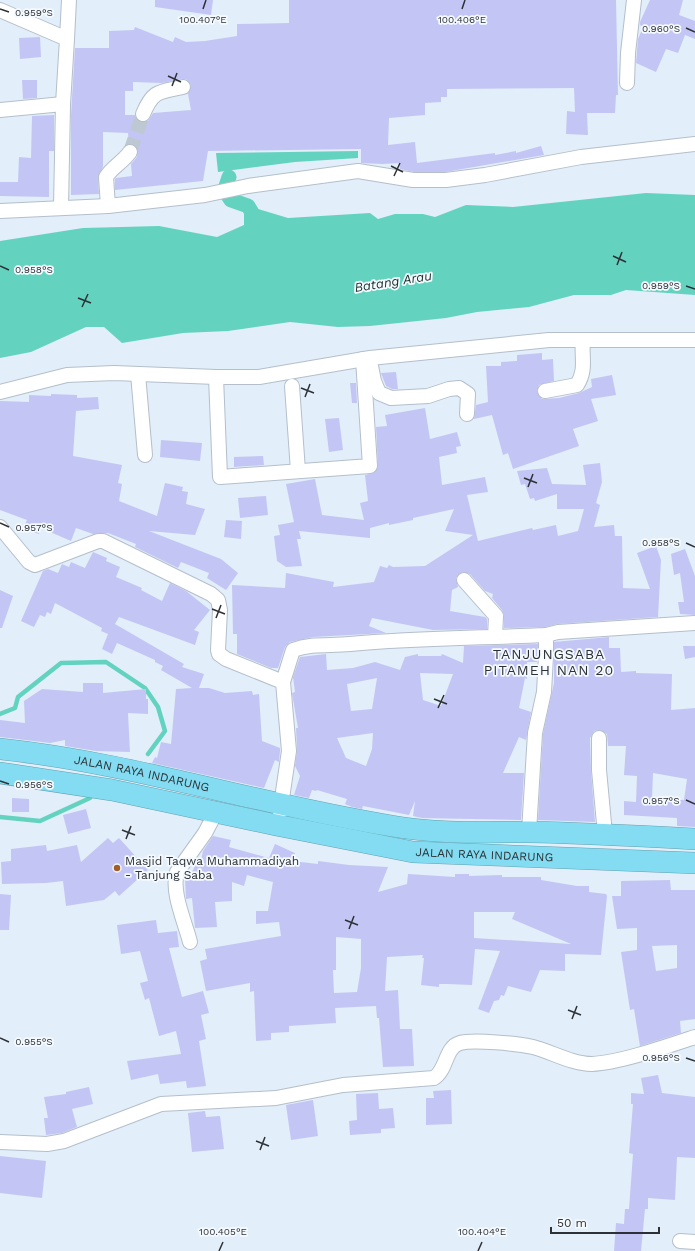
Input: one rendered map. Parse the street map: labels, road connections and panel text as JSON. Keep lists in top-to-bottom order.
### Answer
{
  "streets": {
    "highway": ["JALAN RAYA INDARUNG"]
  },
  "districts": ["TANJUNGSABA PITAMEH NAN 20"],
  "water": ["Batang Arau"],
  "places": ["Masjid Taqwa Muhammadiyah - Tanjung Saba"],
  "scale_bar": "50 m",
  "coordinates": [
    "0.959°S",
    "100.407°E",
    "100.406°E",
    "0.960°S",
    "0.958°S",
    "0.957°S",
    "0.956°S",
    "0.955°S",
    "100.405°E",
    "100.404°E"
  ]
}
